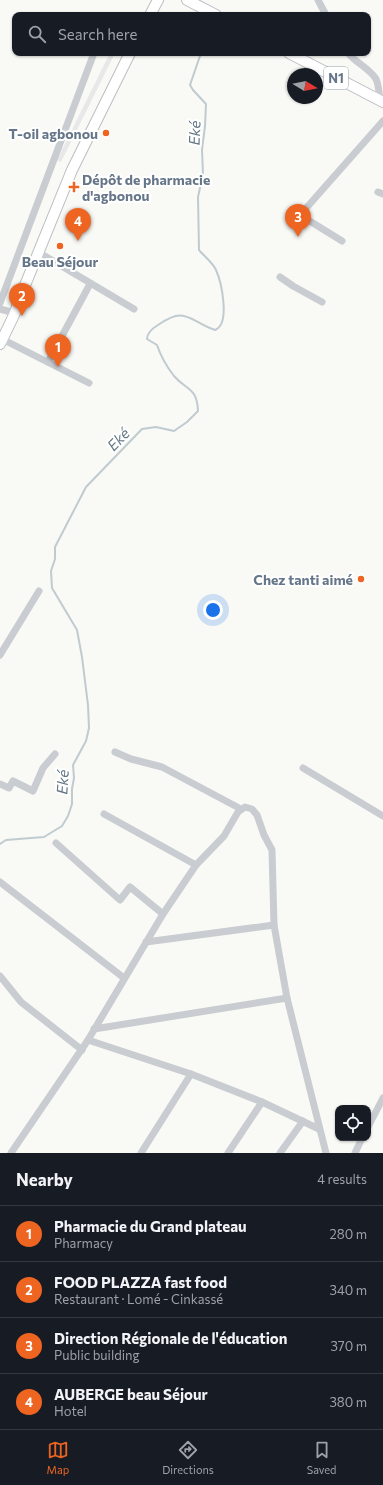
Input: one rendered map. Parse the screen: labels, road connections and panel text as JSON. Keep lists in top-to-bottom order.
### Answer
{
  "streets": {
    "highway": ["N1"]
  },
  "water": ["Eké"],
  "places": {
    "other": ["T-oil agbonou", "Beau Séjour", "Chez tanti aimé"],
    "health": ["Dépôt de pharmacie d'agbonou"]
  },
  "north": "right",
  "page": {
    "search": "Search here",
    "pins": [
      "3",
      "4",
      "2",
      "1"
    ],
    "heading": ["Nearby", "4 results"],
    "list": [
      {
        "mark": "1",
        "name": "Pharmacie du Grand plateau",
        "note": "Pharmacy",
        "value": "280 m"
      },
      {
        "mark": "2",
        "name": "FOOD PLAZZA fast food",
        "note": "Restaurant · Lomé - Cinkassé",
        "value": "340 m"
      },
      {
        "mark": "3",
        "name": "Direction Régionale de l'éducation",
        "note": "Public building",
        "value": "370 m"
      },
      {
        "mark": "4",
        "name": "AUBERGE beau Séjour",
        "note": "Hotel",
        "value": "380 m"
      }
    ],
    "nav": ["Map", "Directions", "Saved"]
  }
}
